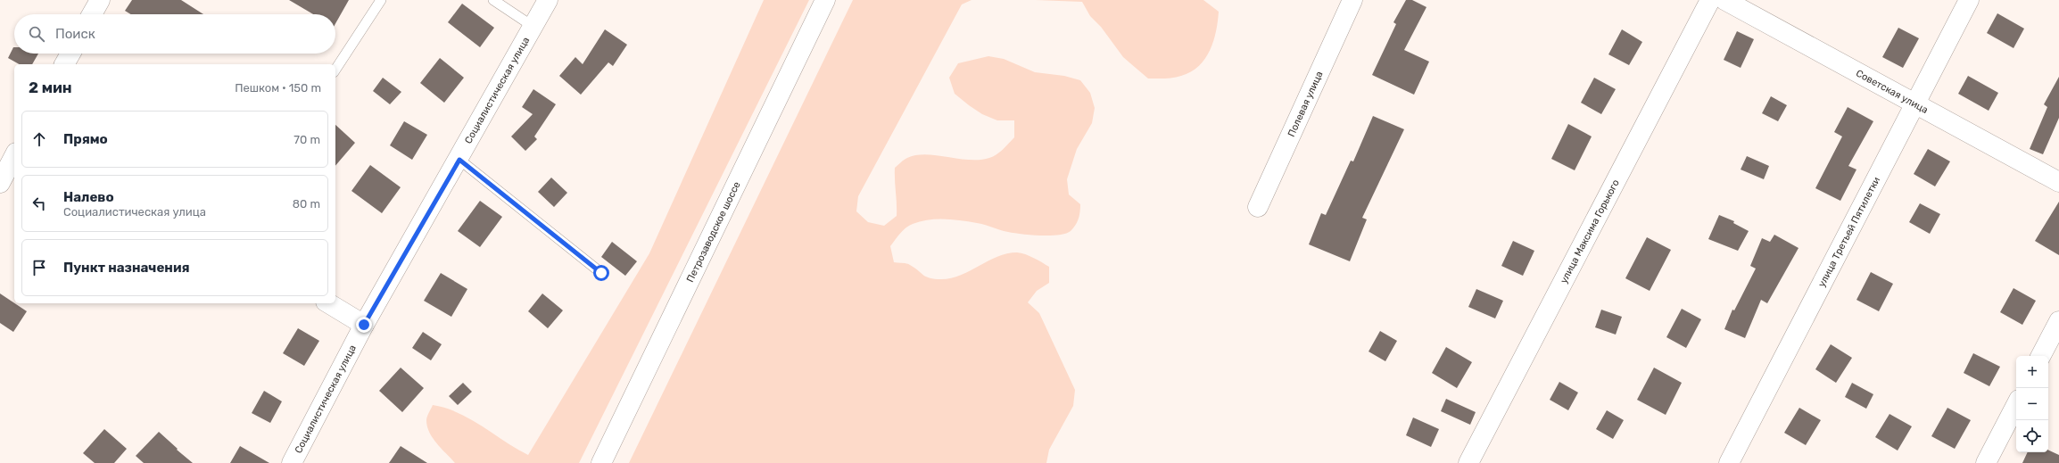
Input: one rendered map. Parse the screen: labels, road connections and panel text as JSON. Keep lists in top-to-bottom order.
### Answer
{
  "streets": {
    "street": [
      "Социалистическая улица",
      "Советская улица",
      "Полевая улица",
      "улица Третьей Пятилетки",
      "Петрозаводское шоссе",
      "улица Максима Горького"
    ]
  },
  "crossings": [
    ["Советская улица", "улица Третьей Пятилетки"]
  ],
  "page": {
    "search": "Поиск",
    "heading": ["2 мин", "Пешком · 150 m"],
    "list": [
      ["Прямо", "70 m"],
      ["Налево", "Социалистическая улица", "80 m"],
      "Пункт назначения"
    ],
    "map_buttons": ["+", "−"]
  }
}
